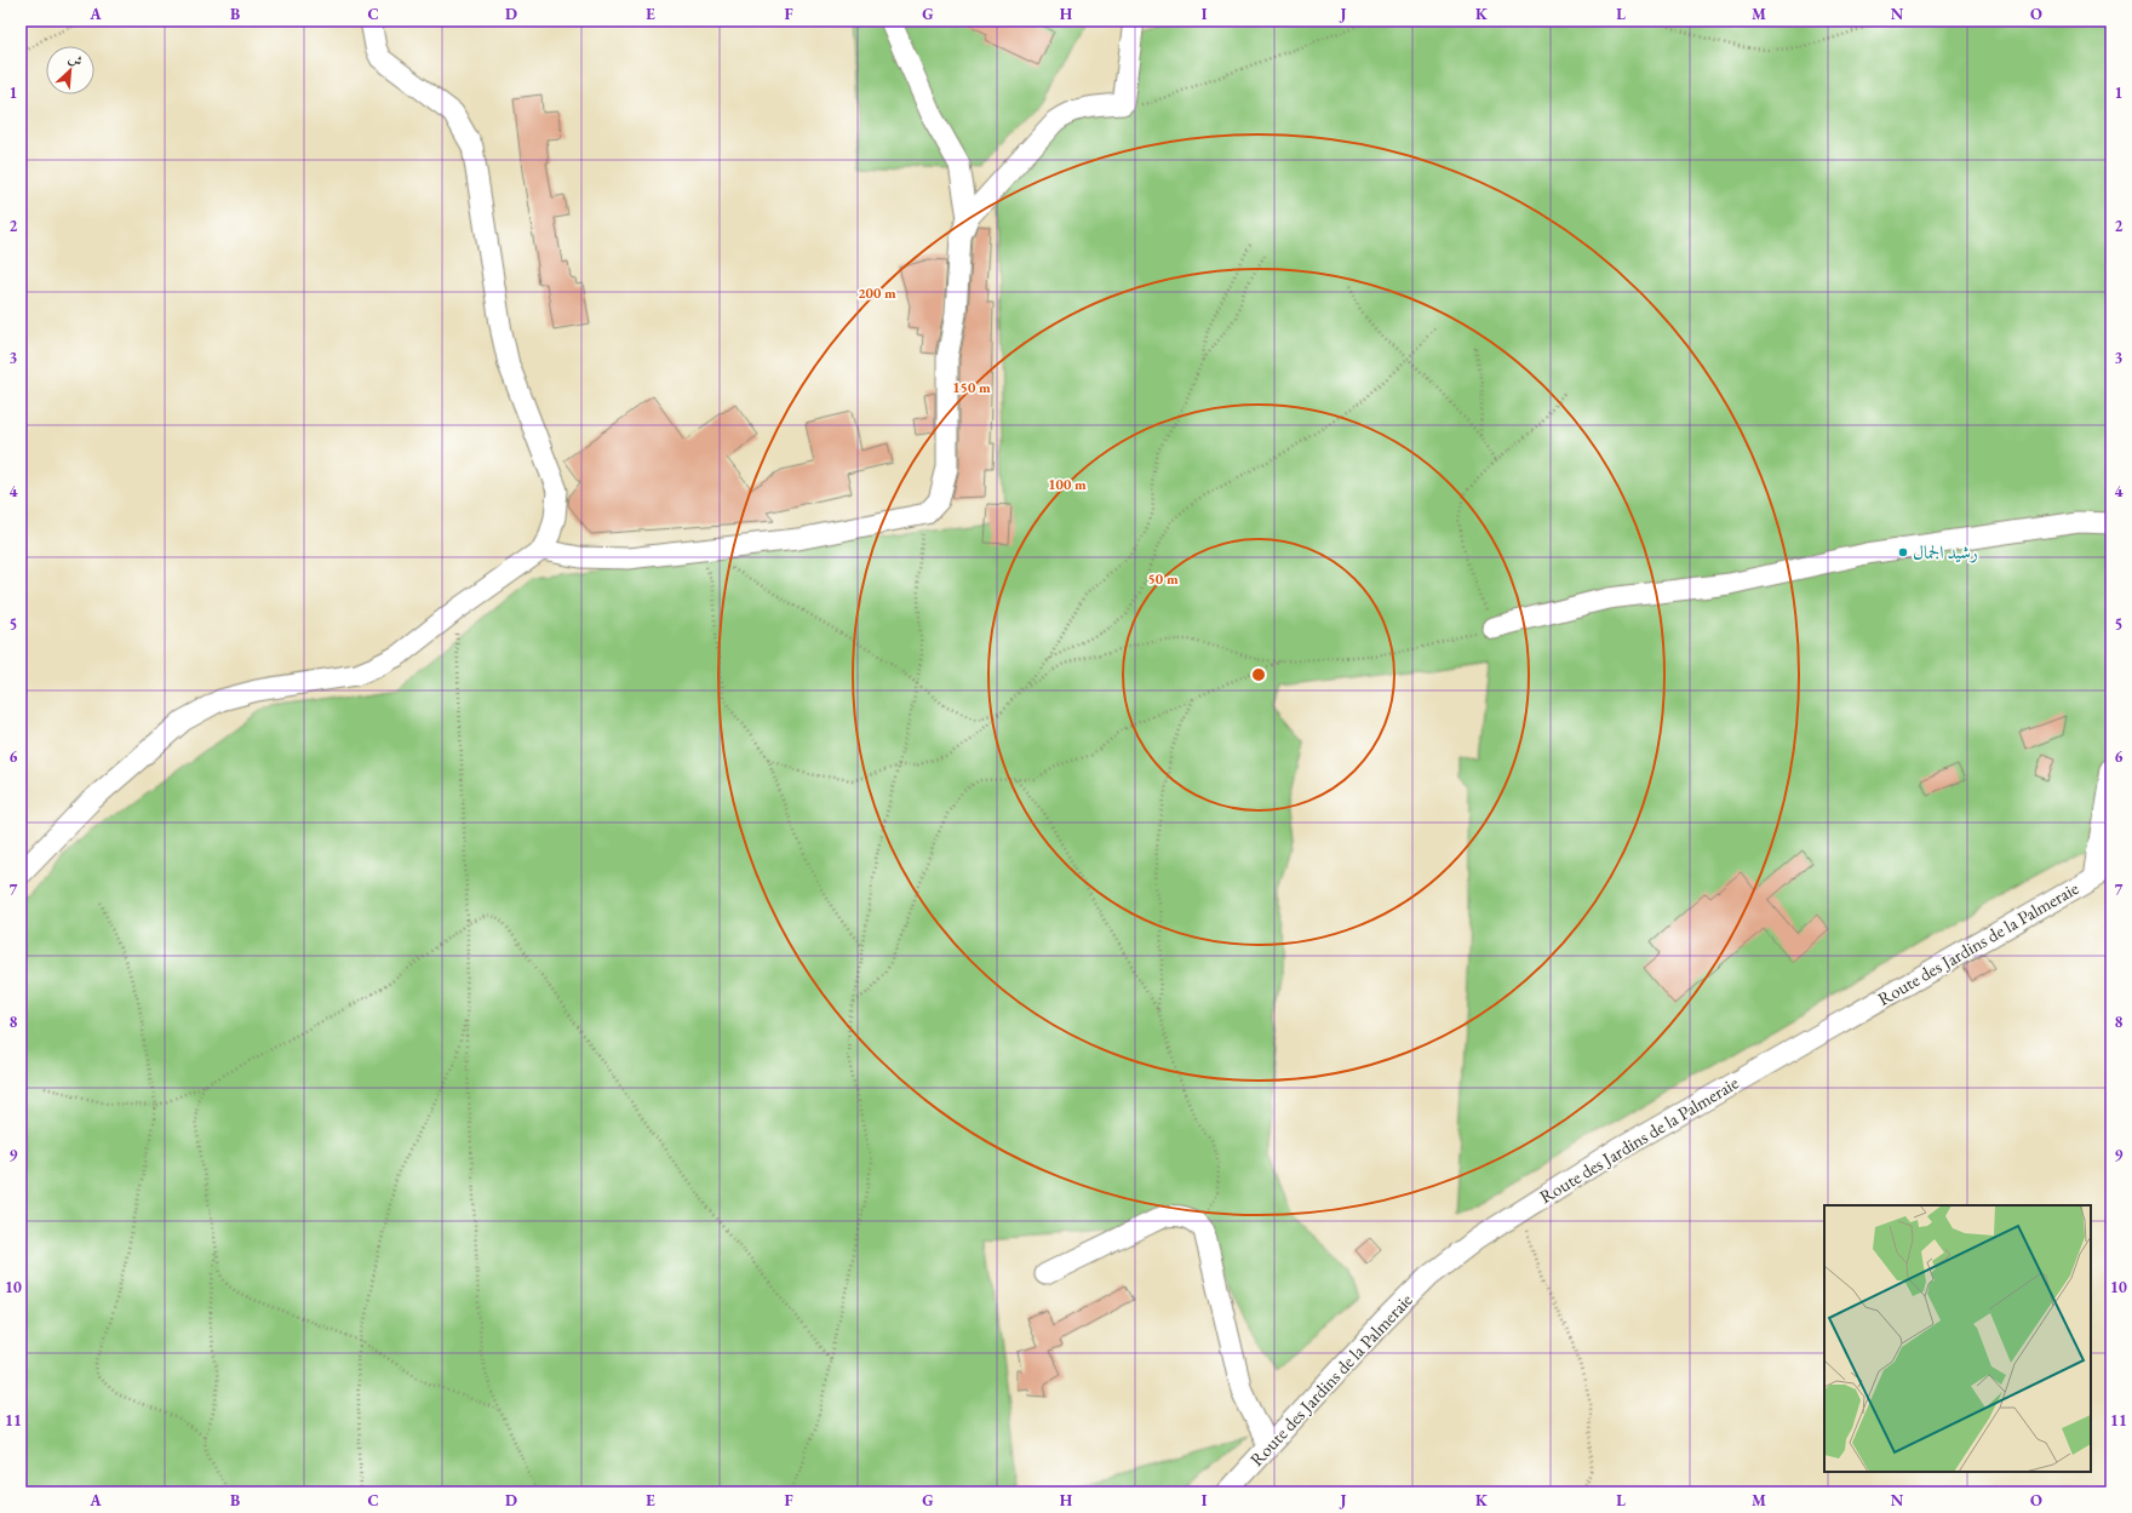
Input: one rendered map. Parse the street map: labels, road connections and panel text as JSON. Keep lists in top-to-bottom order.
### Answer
{
  "streets": {
    "street": ["Route des Jardins de la Palmeraie"]
  },
  "places": ["رشيد الجمال"],
  "north": "top right",
  "grid": {
    "columns": [
      "A",
      "B",
      "C",
      "D",
      "E",
      "F",
      "G",
      "H",
      "I",
      "J",
      "K",
      "L",
      "M",
      "N",
      "O"
    ],
    "rows": [
      "1",
      "2",
      "3",
      "4",
      "5",
      "6",
      "7",
      "8",
      "9",
      "10",
      "11"
    ]
  },
  "rings": [
    "200 m",
    "150 m",
    "100 m",
    "50 m"
  ]
}
